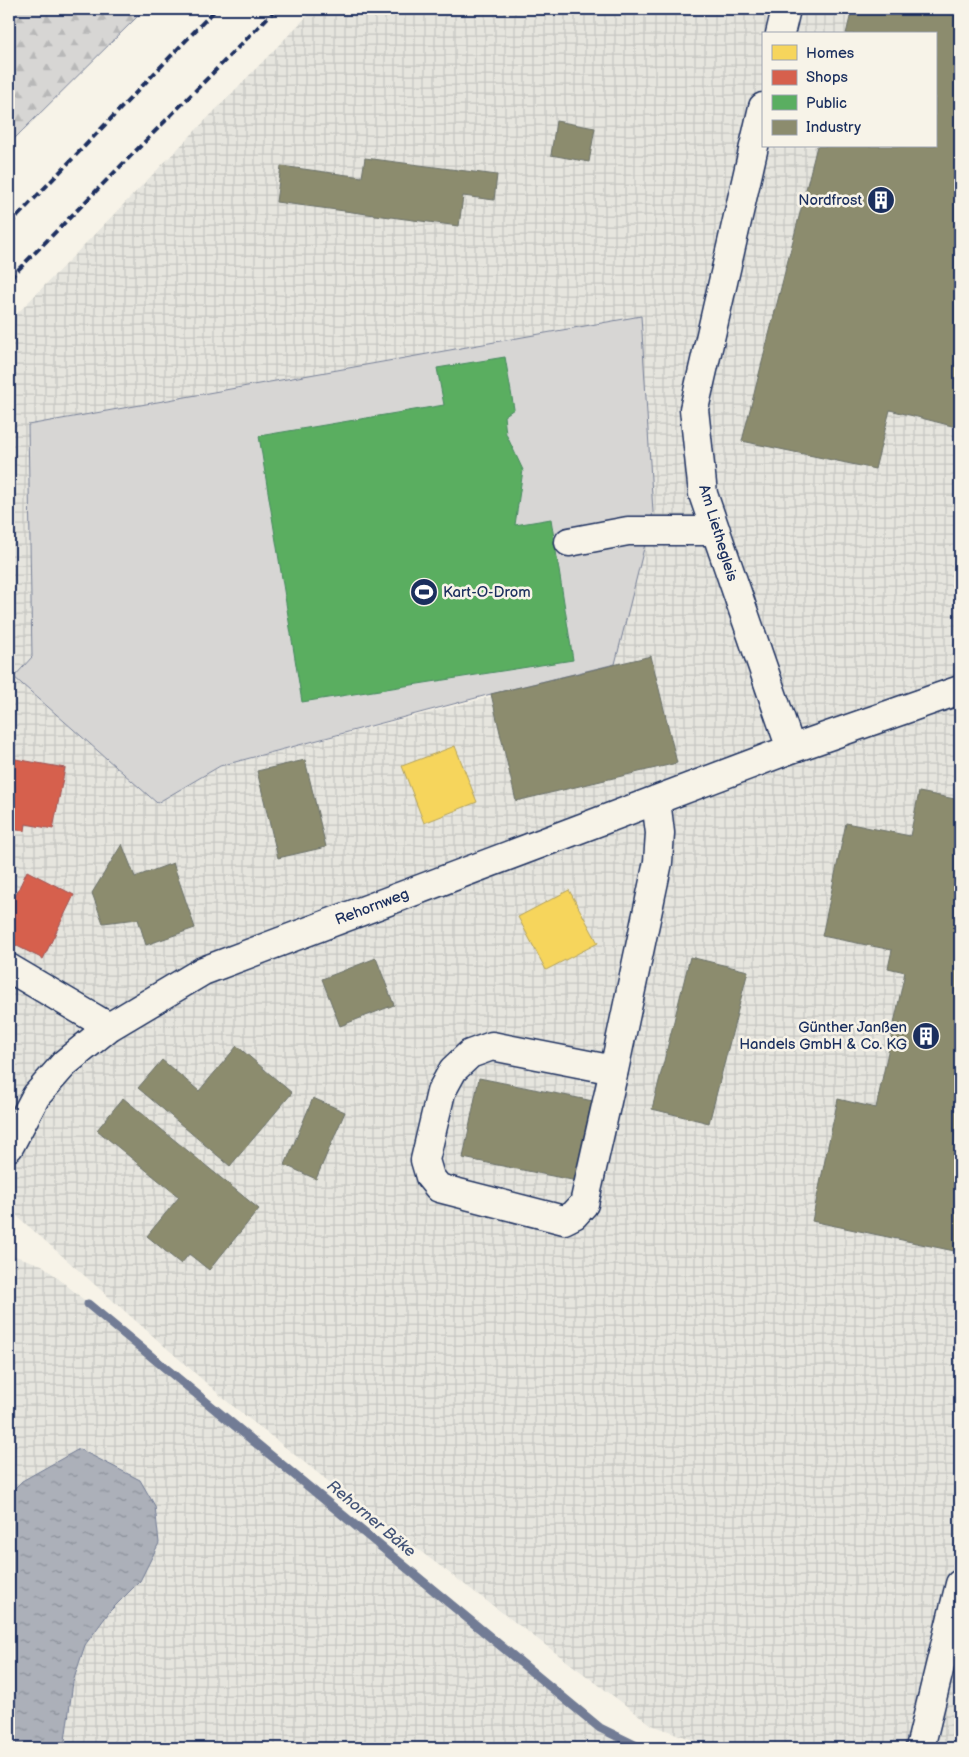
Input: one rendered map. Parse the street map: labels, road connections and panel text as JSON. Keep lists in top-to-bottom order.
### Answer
{
  "streets": {
    "street": ["Am Liethegleis", "Rehornweg"]
  },
  "crossings": [
    ["Am Liethegleis", "Rehornweg"]
  ],
  "water": ["Rehorner Bäke"],
  "places": {
    "building": ["Nordfrost", "Günther Janßen Handels GmbH & Co. KG"],
    "sports": ["Kart-O-Drom"]
  },
  "legend": [
    "Homes",
    "Shops",
    "Public",
    "Industry"
  ]
}
